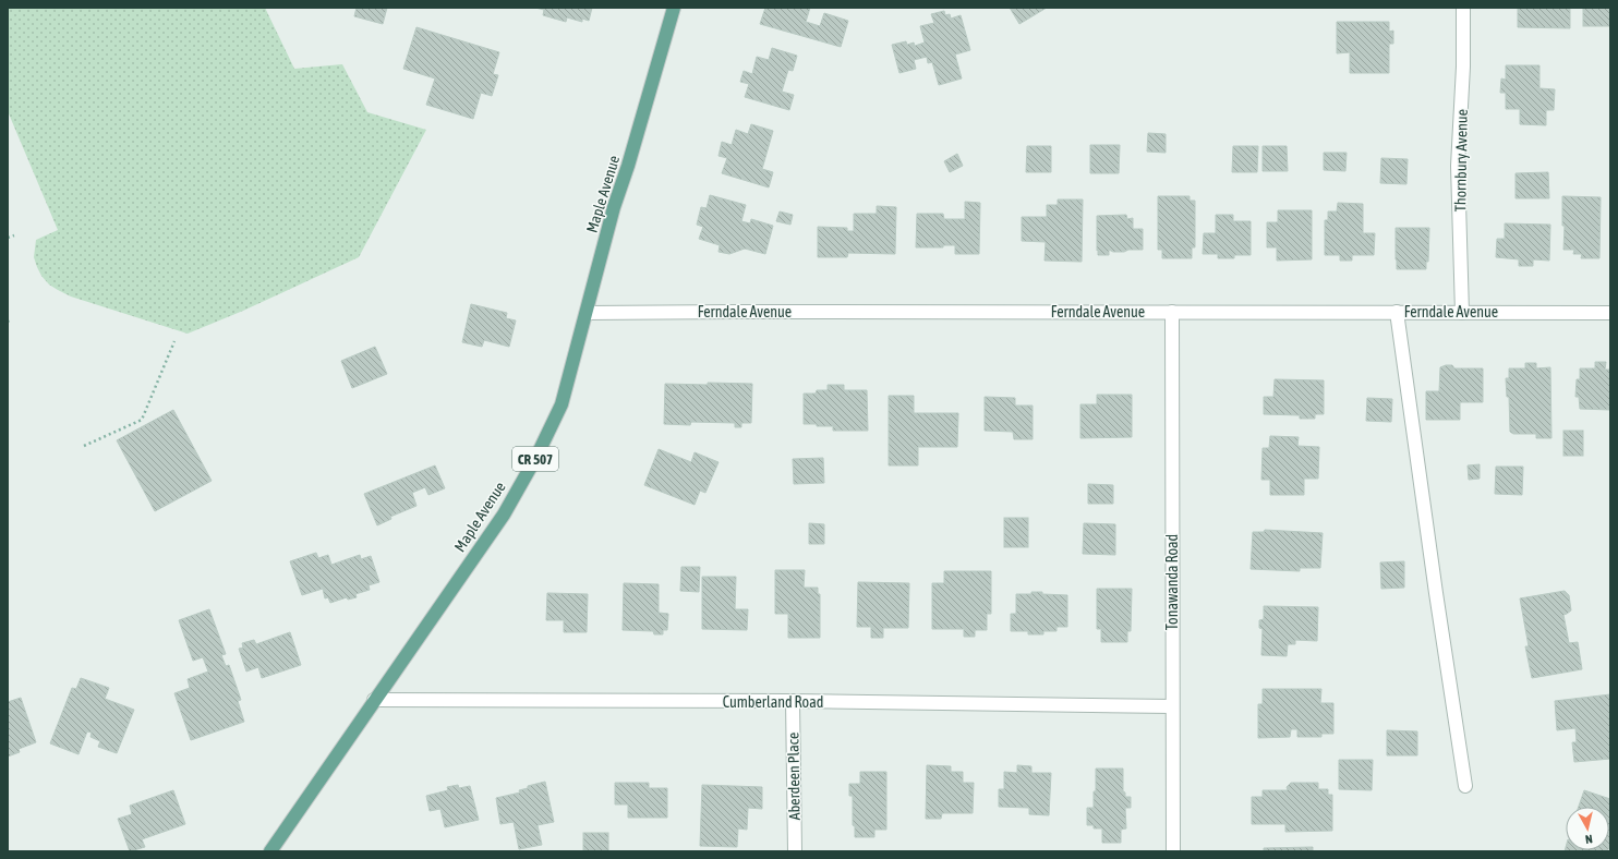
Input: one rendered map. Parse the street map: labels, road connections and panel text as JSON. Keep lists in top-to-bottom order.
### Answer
{
  "streets": {
    "main road": ["Maple Avenue", "CR 507"],
    "street": [
      "Thornbury Avenue",
      "Ferndale Avenue",
      "Tonawanda Road",
      "Cumberland Road",
      "Aberdeen Place"
    ]
  },
  "crossings": [
    ["Thornbury Avenue", "Ferndale Avenue"],
    ["Maple Avenue", "Ferndale Avenue"],
    ["Maple Avenue", "Cumberland Road"],
    ["Ferndale Avenue", "Tonawanda Road"],
    ["Tonawanda Road", "Cumberland Road"],
    ["Cumberland Road", "Aberdeen Place"]
  ],
  "north": "bottom"
}
